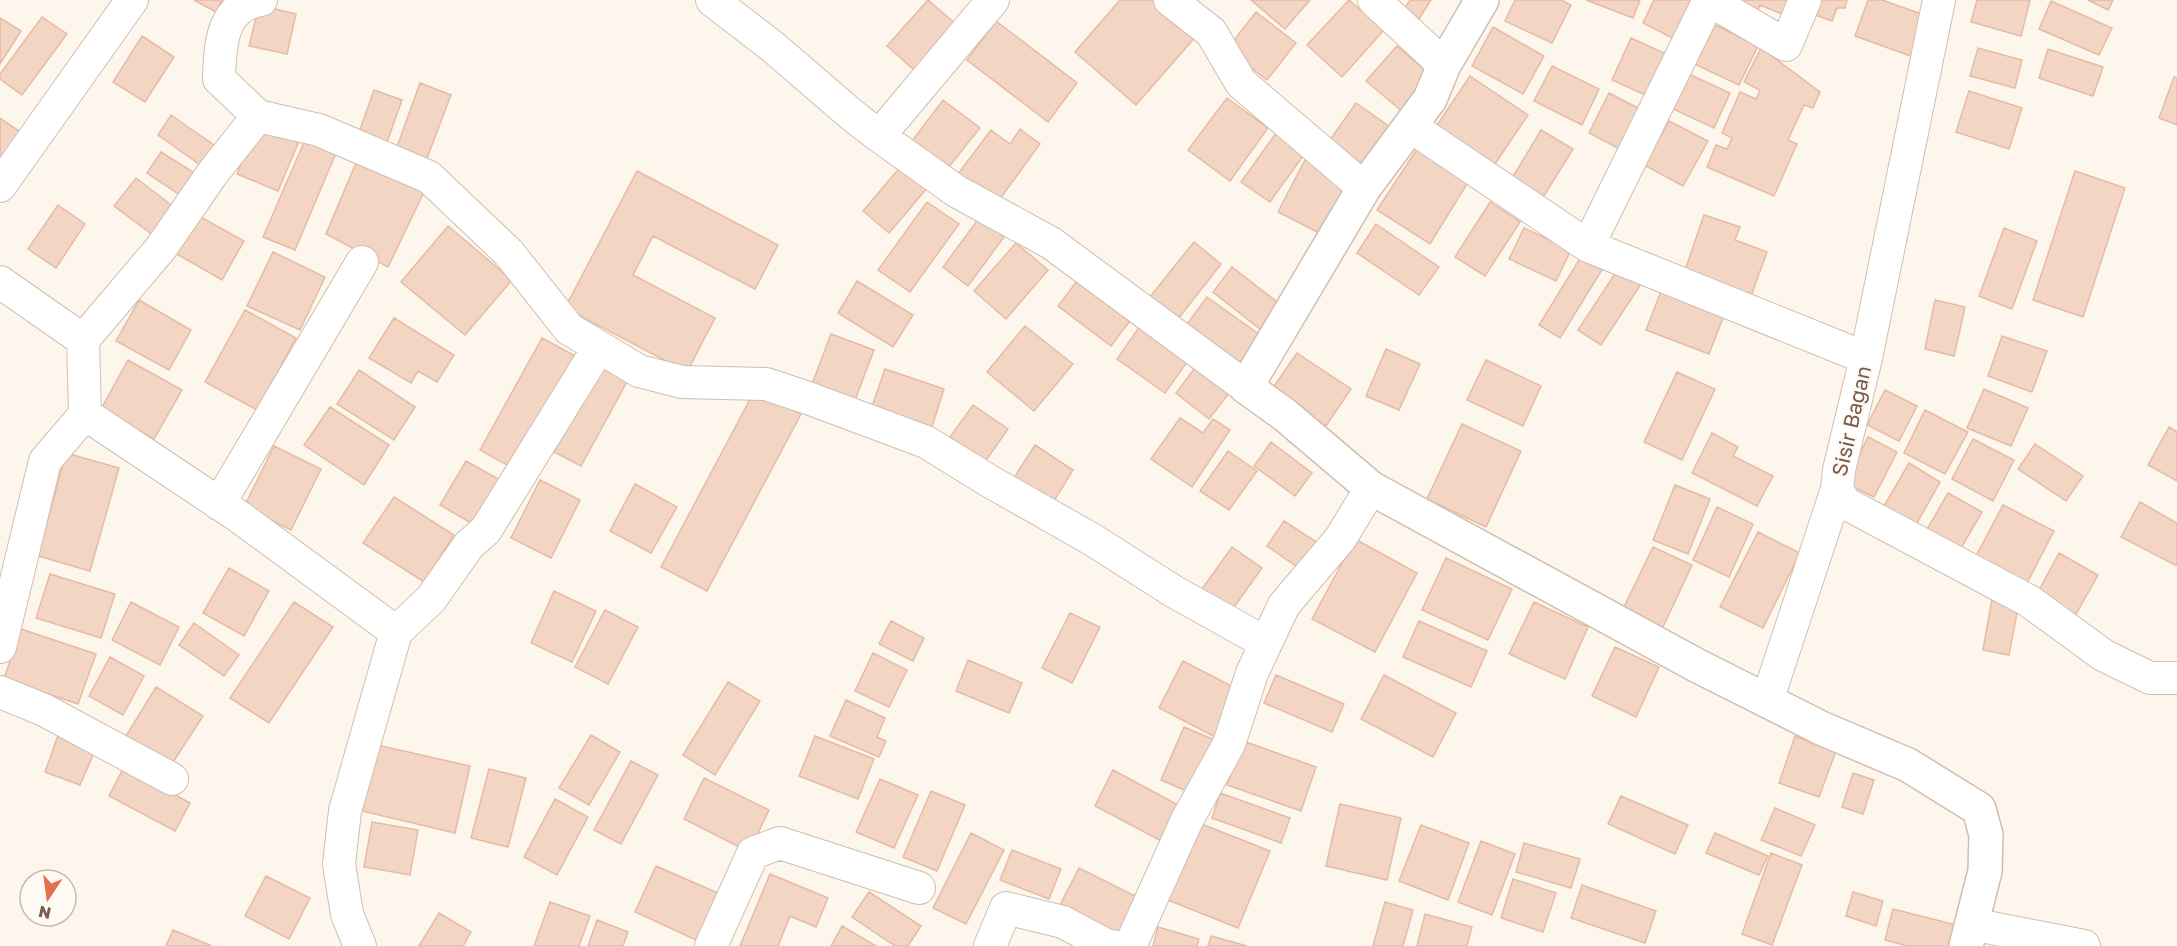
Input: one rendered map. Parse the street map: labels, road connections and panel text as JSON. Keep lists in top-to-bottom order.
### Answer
{
  "streets": {
    "street": ["Sisir Bagan"]
  },
  "north": "bottom"
}
